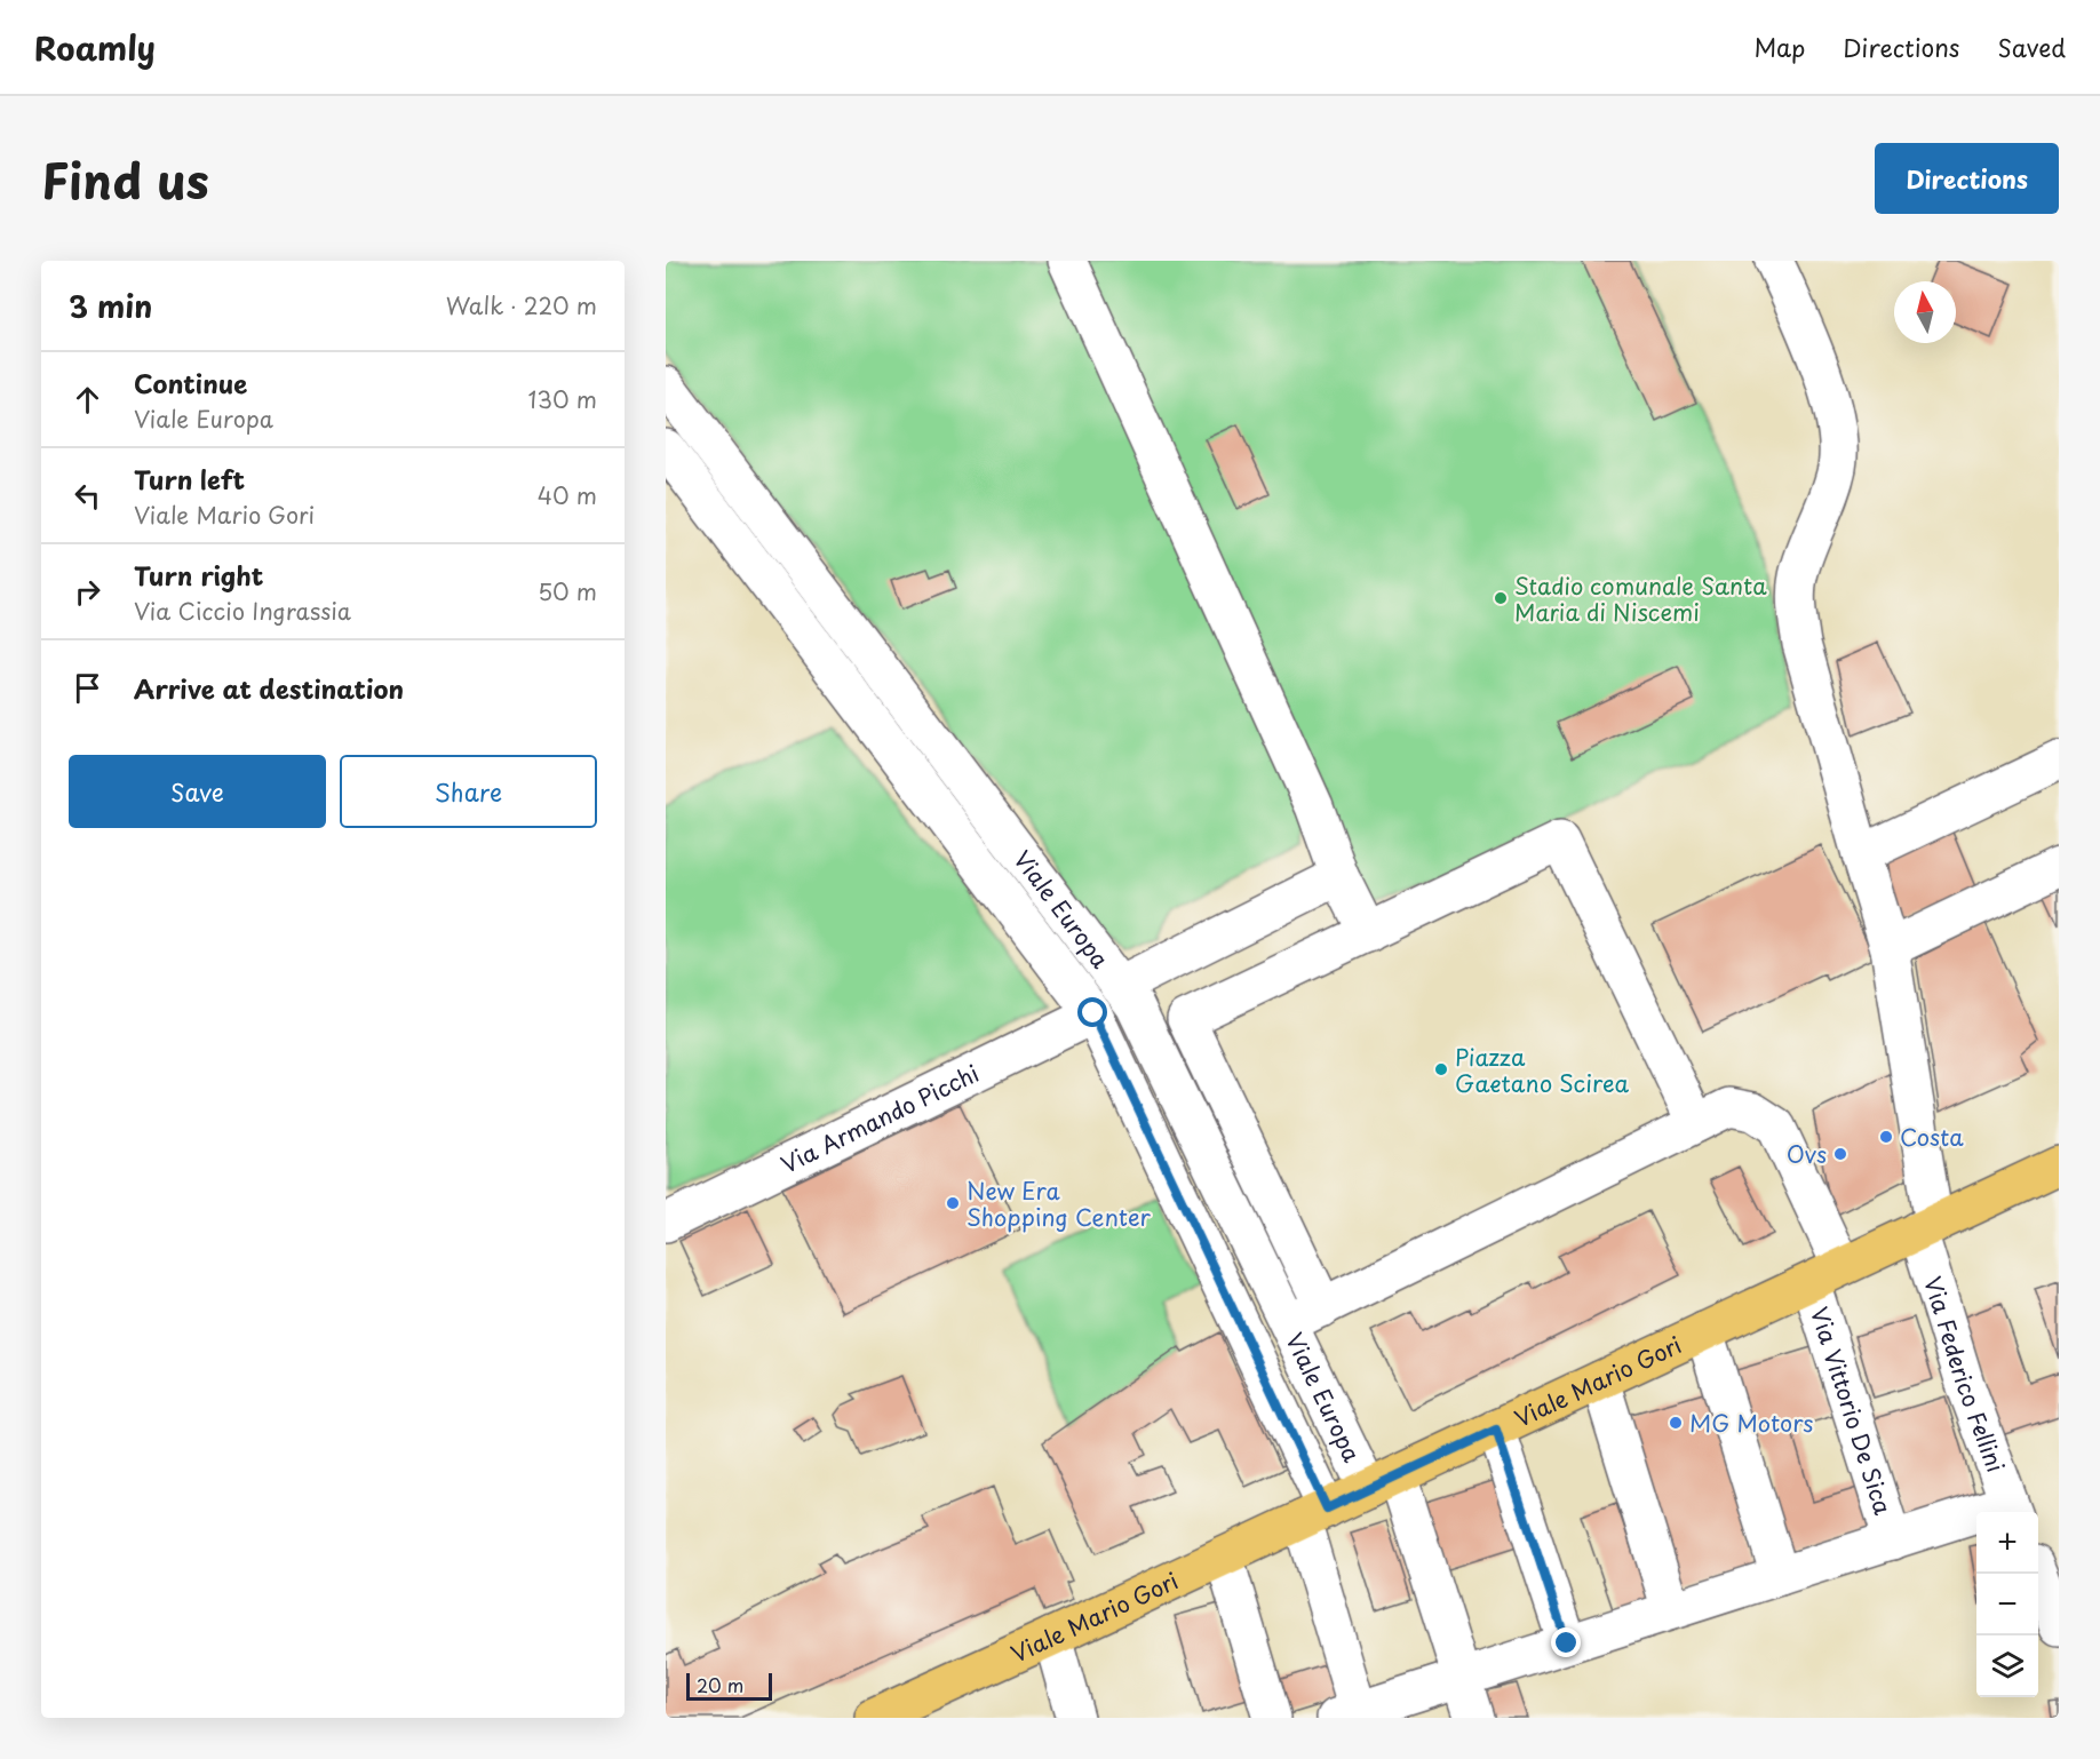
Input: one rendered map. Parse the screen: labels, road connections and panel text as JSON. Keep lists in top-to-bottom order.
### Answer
{
  "streets": {
    "main road": ["Viale Mario Gori"],
    "street": [
      "Viale Europa",
      "Via Armando Picchi",
      "Via Federico Fellini",
      "Via Vittorio De Sica"
    ]
  },
  "crossings": [
    ["Viale Europa", "Via Armando Picchi"],
    ["Viale Europa", "Viale Mario Gori"],
    ["Viale Europa", "Via Vittorio De Sica"],
    ["Via Federico Fellini", "Viale Mario Gori"],
    ["Viale Mario Gori", "Via Vittorio De Sica"]
  ],
  "places": [
    "Stadio comunale Santa Maria di Niscemi",
    "Piazza Gaetano Scirea",
    "Costa",
    "Ovs",
    "New Era Shopping Center",
    "MG Motors"
  ],
  "scale_bar": "20 m",
  "north": "top",
  "page": {
    "header": "Roamly",
    "nav": ["Map", "Directions", "Saved"],
    "title": "Find us",
    "buttons": [
      "Directions",
      ["Save", "Share"]
    ],
    "heading": ["3 min", "Walk · 220 m"],
    "list": [
      ["Continue", "Viale Europa", "130 m"],
      ["Turn left", "Viale Mario Gori", "40 m"],
      ["Turn right", "Via Ciccio Ingrassia", "50 m"],
      "Arrive at destination"
    ],
    "map_buttons": ["+", "−"],
    "scale": "20 m"
  }
}
